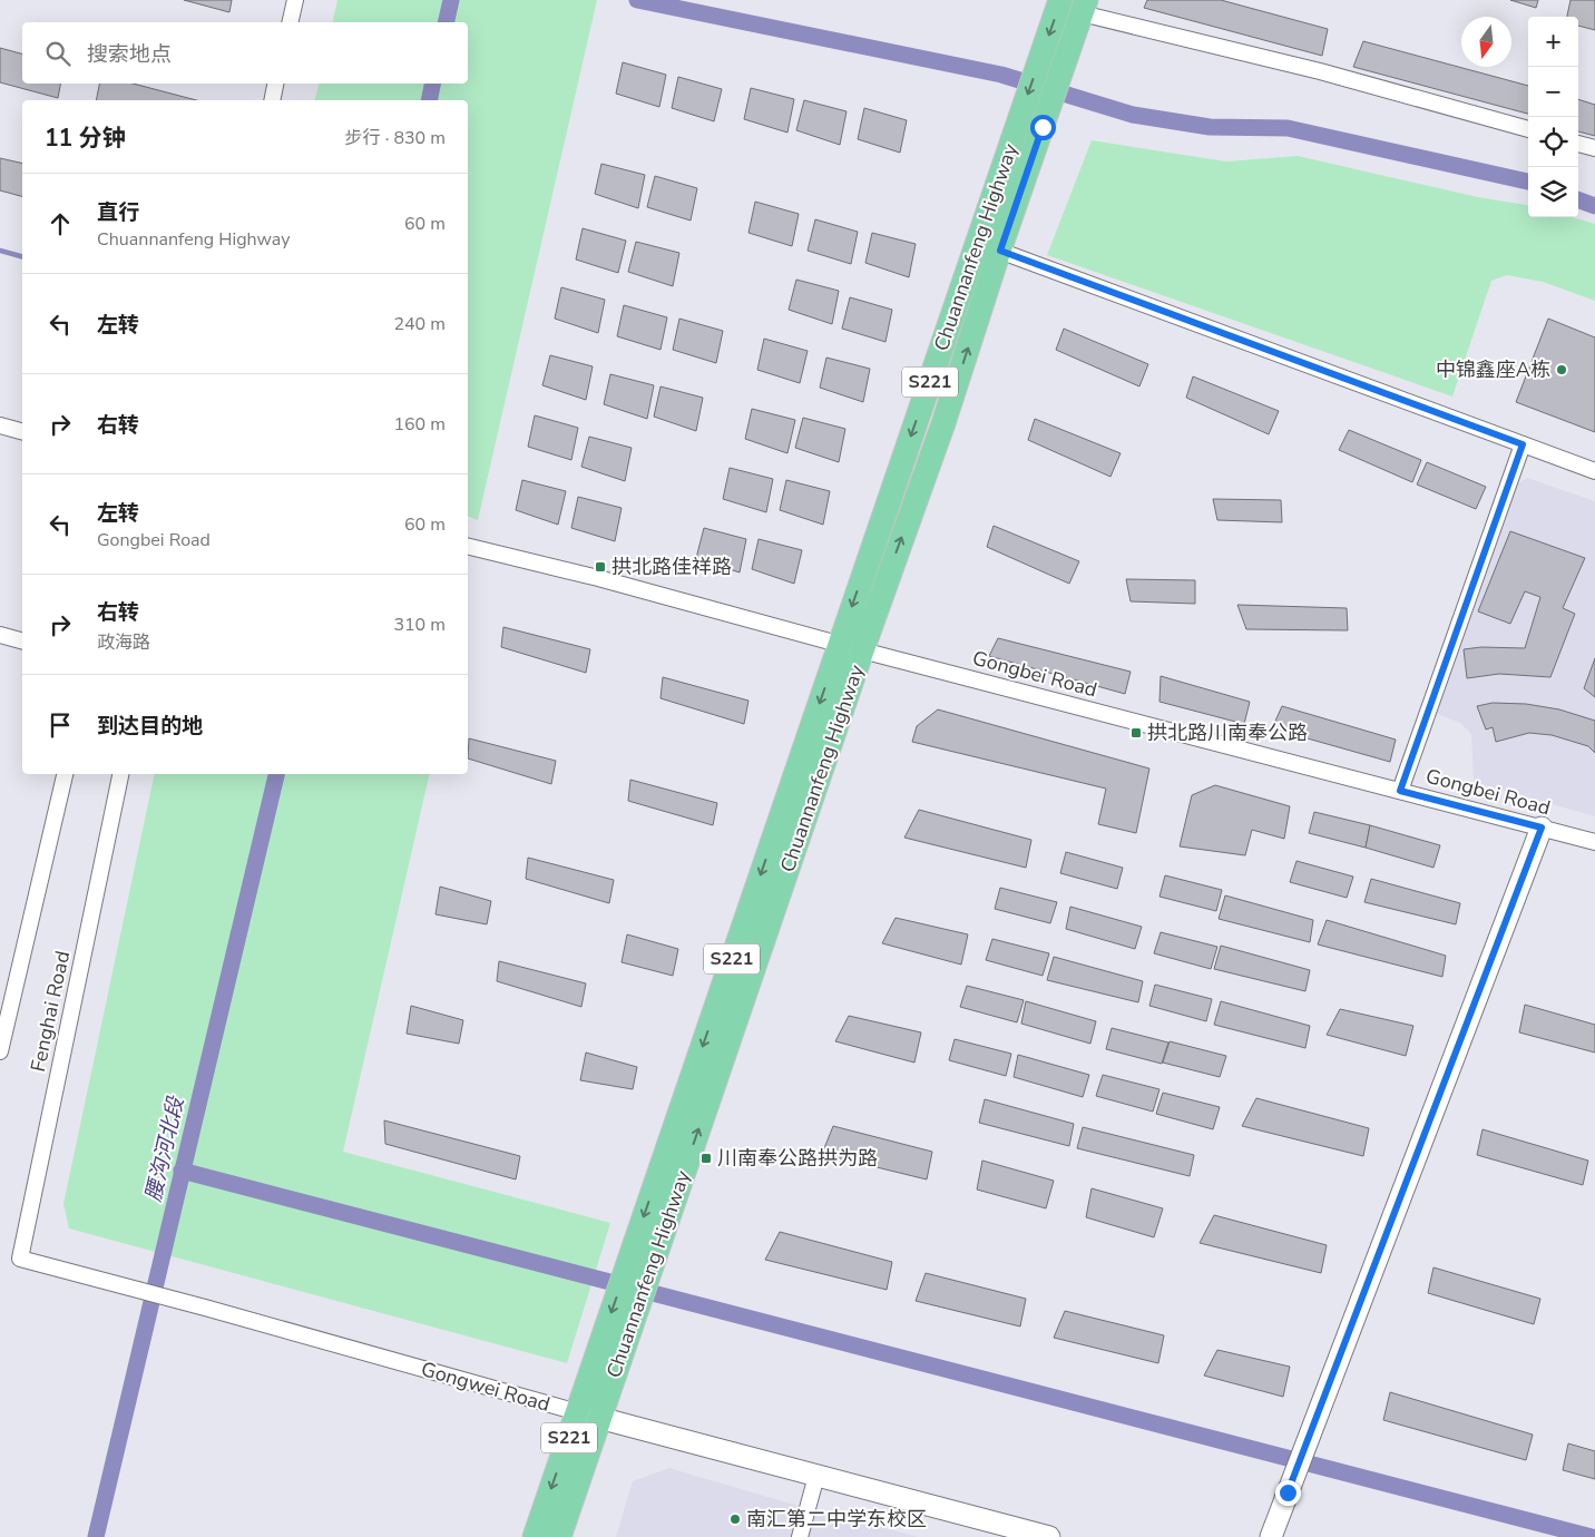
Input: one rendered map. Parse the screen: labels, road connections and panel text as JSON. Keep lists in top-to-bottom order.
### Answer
{
  "streets": {
    "main road": ["Chuannanfeng Highway", "S221"],
    "street": ["Gongbei Road", "Fenghai Road", "Gongwei Road"]
  },
  "crossings": [
    ["Chuannanfeng Highway", "Gongbei Road"],
    ["Chuannanfeng Highway", "Gongwei Road"],
    ["Fenghai Road", "Gongwei Road"]
  ],
  "water": ["腰沟河北段"],
  "places": {
    "other": ["中锦鑫座A栋", "南汇第二中学东校区"],
    "transit": ["拱北路佳祥路", "拱北路川南奉公路", "川南奉公路拱为路"]
  },
  "north": "bottom",
  "page": {
    "map_buttons": ["+", "−"],
    "search": "搜索地点",
    "heading": ["11 分钟", "步行 · 830 m"],
    "list": [
      ["直行", "Chuannanfeng Highway", "60 m"],
      ["左转", "240 m"],
      ["右转", "160 m"],
      ["左转", "Gongbei Road", "60 m"],
      ["右转", "政海路", "310 m"],
      "到达目的地"
    ]
  }
}
